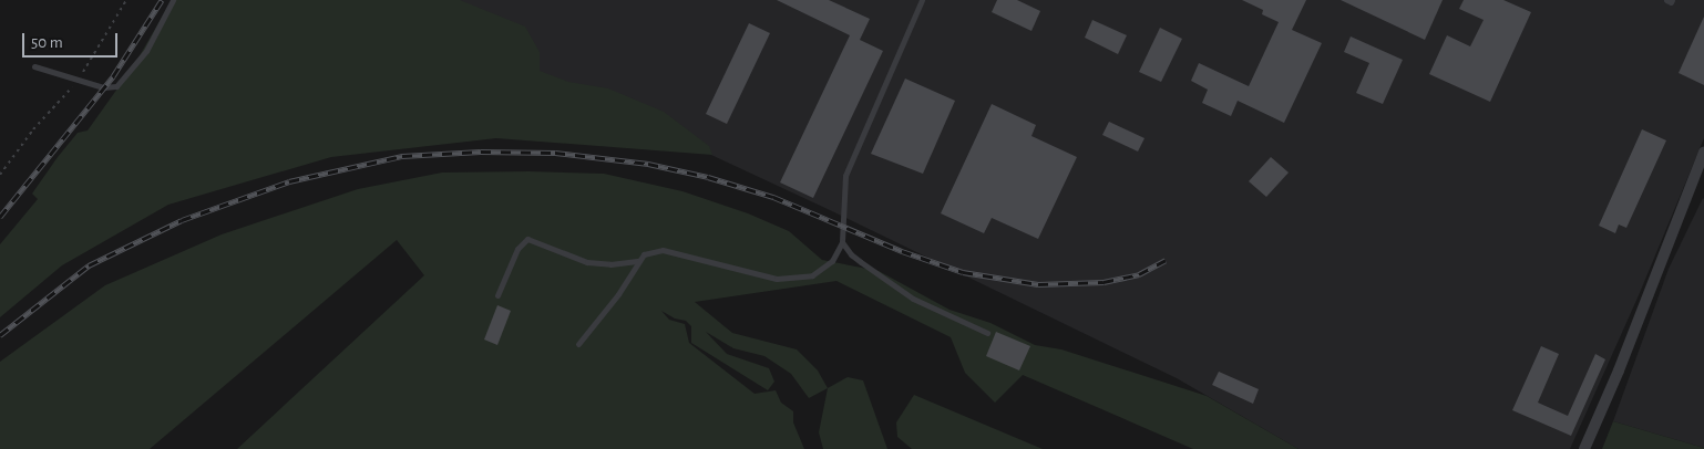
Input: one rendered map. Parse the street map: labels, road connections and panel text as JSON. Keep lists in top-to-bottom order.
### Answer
{
  "scale_bar": "50 m"
}
